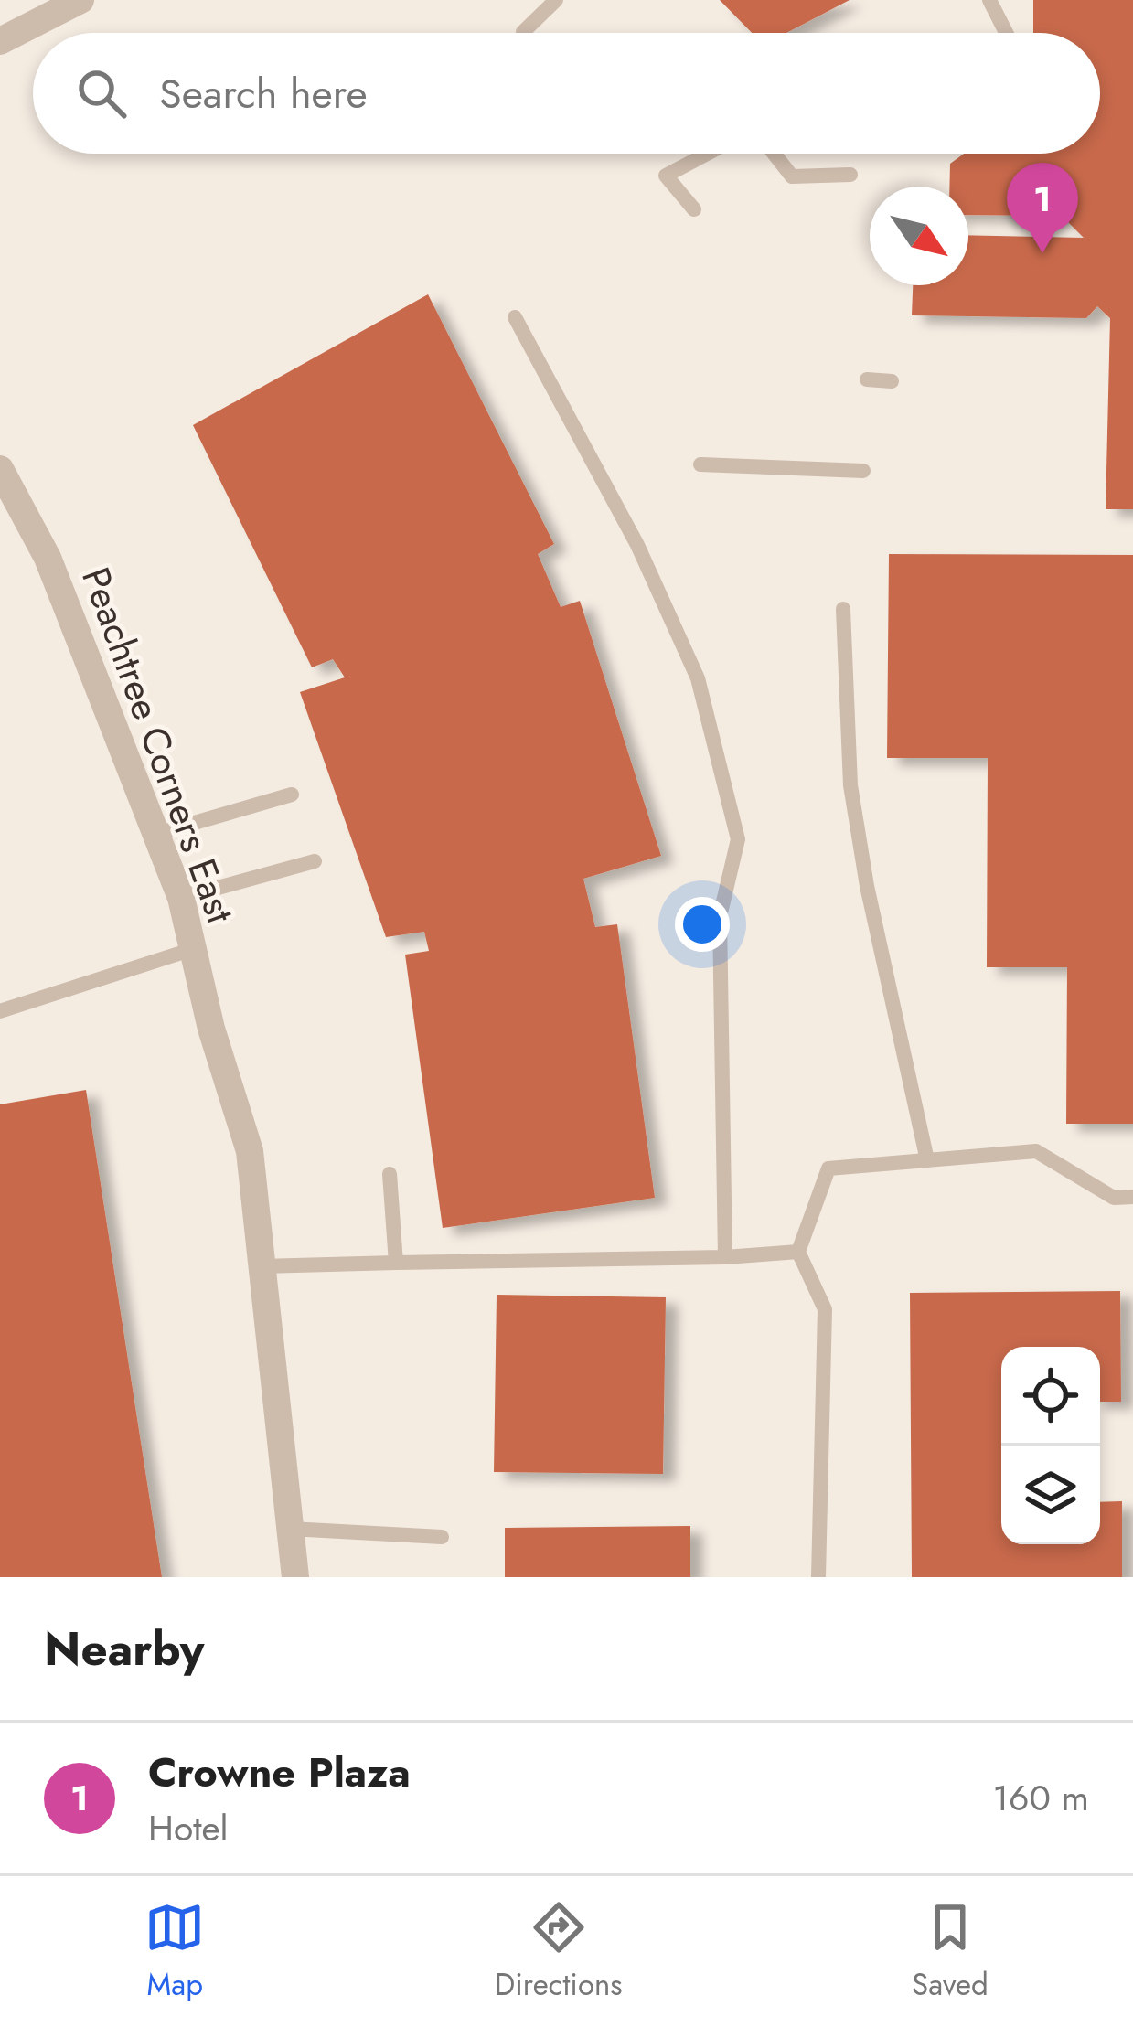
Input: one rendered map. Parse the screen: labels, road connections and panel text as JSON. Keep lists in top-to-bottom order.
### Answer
{
  "streets": {
    "street": ["Peachtree Corners East"]
  },
  "north": "bottom right",
  "page": {
    "search": "Search here",
    "pins": "1",
    "heading": "Nearby",
    "list": [
      {
        "mark": "1",
        "name": "Crowne Plaza",
        "note": "Hotel",
        "value": "160 m"
      }
    ],
    "nav": ["Map", "Directions", "Saved"]
  }
}
